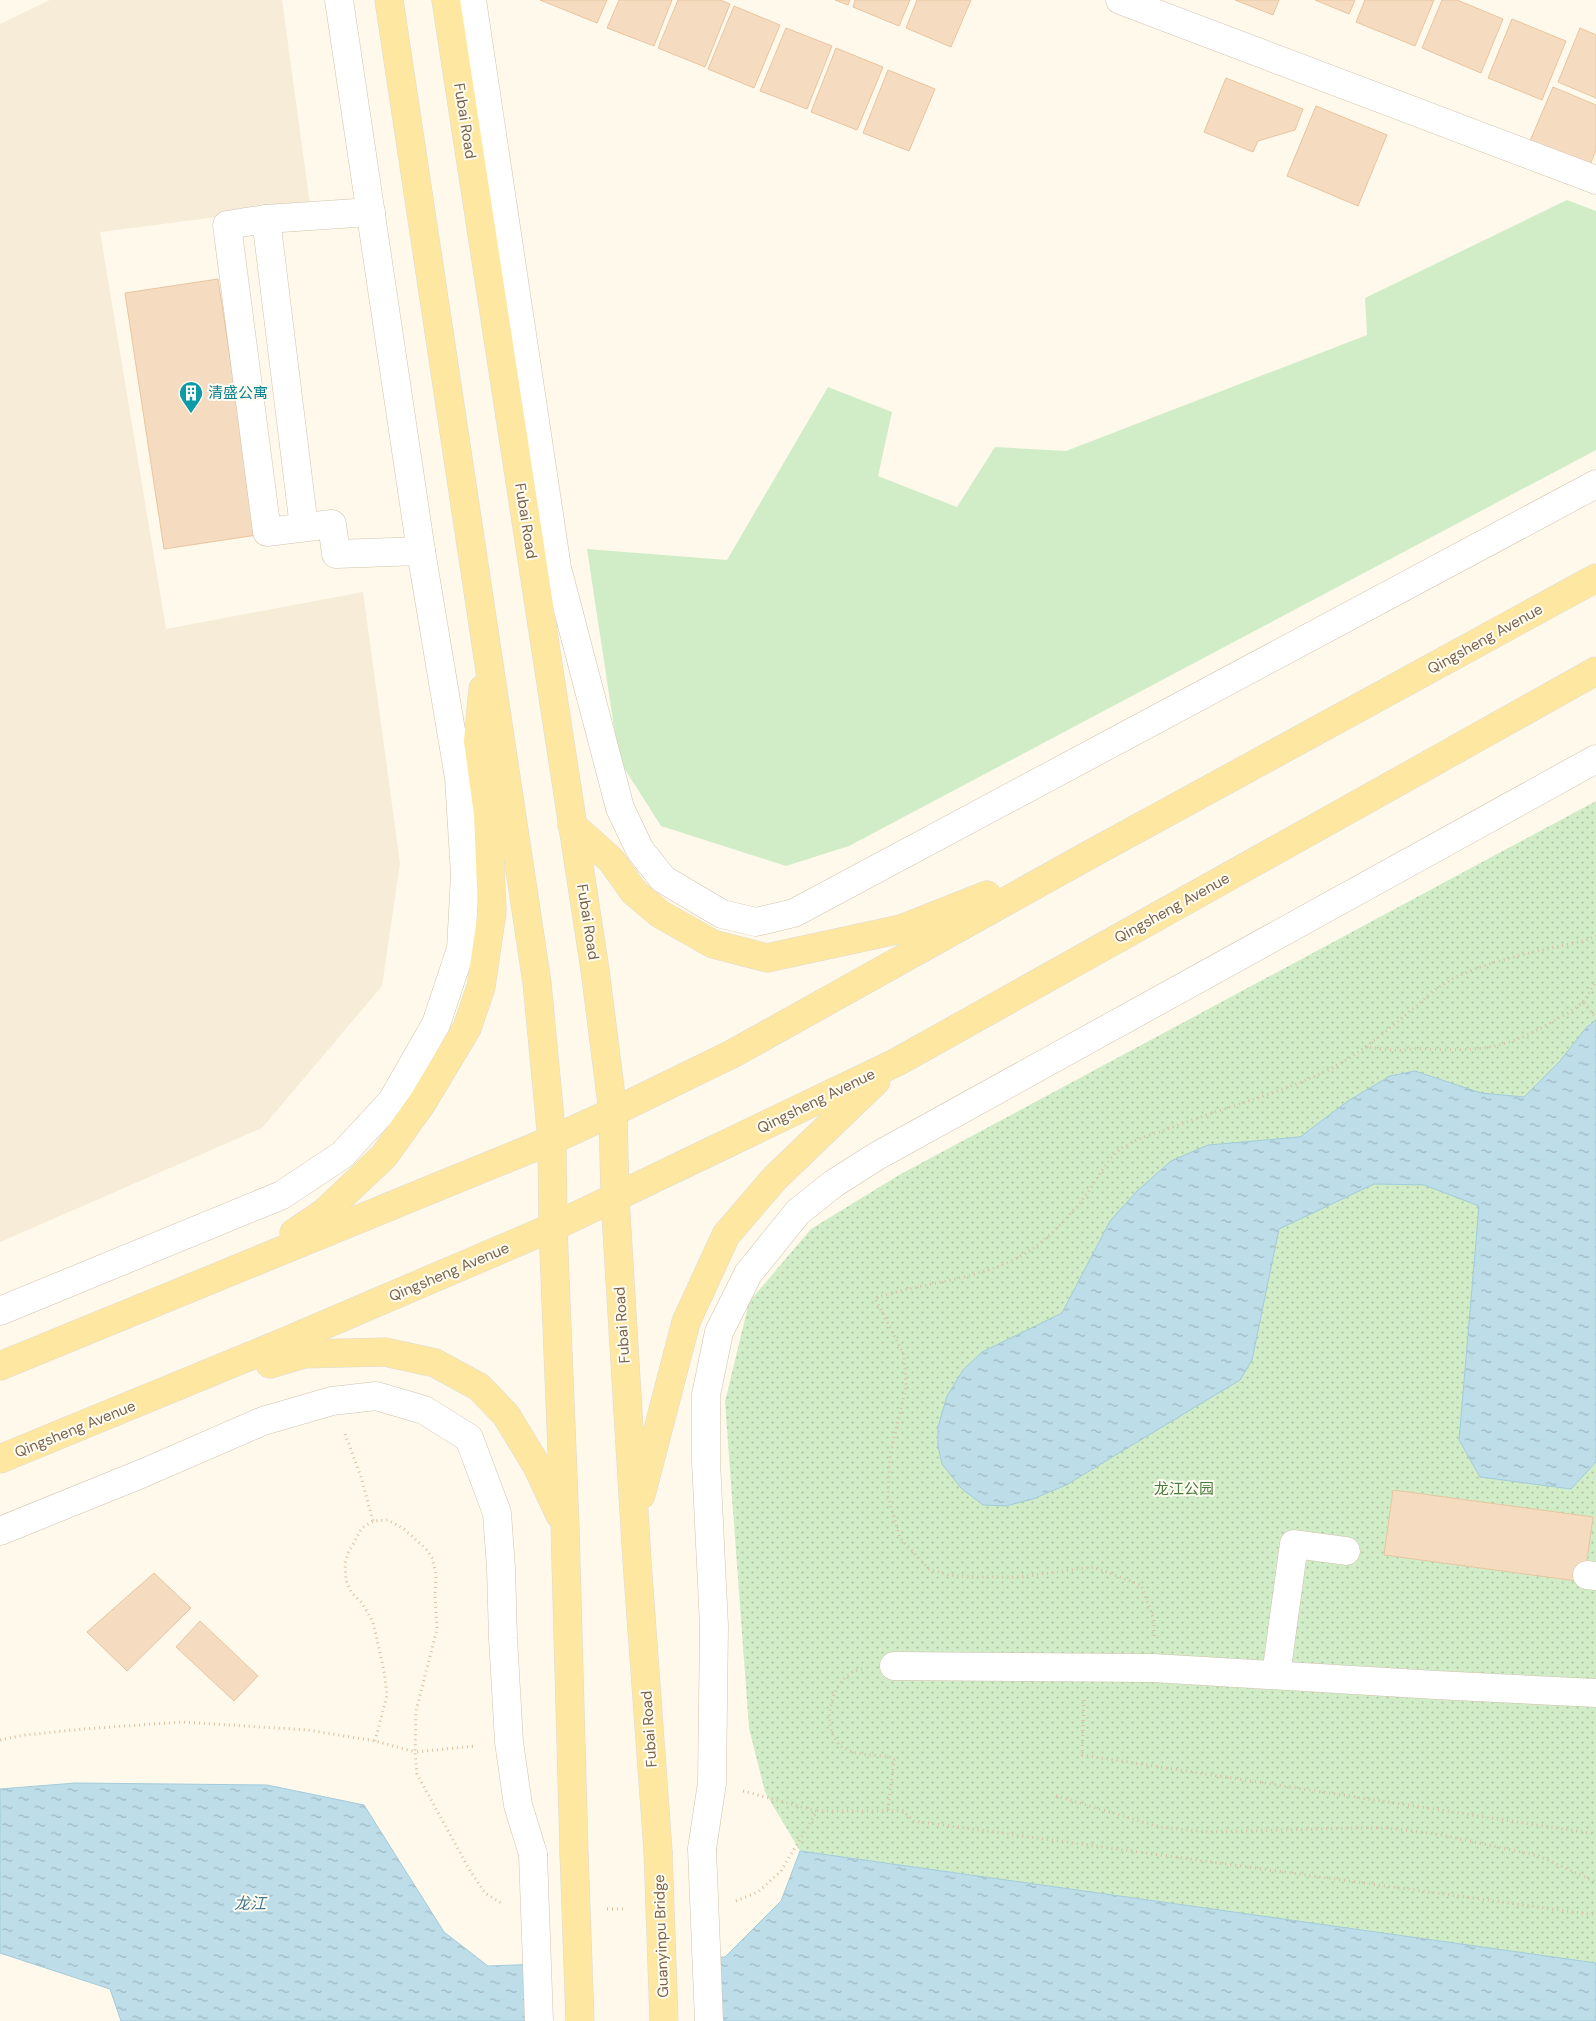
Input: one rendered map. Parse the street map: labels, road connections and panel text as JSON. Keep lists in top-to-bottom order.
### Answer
{
  "streets": {
    "main road": ["Fubai Road", "Qingsheng Avenue", "Guanyinpu Bridge"]
  },
  "crossings": [
    ["Fubai Road", "Qingsheng Avenue"],
    ["Fubai Road", "Guanyinpu Bridge"]
  ],
  "water": ["龙江"],
  "parks": ["龙江公园"],
  "places": {
    "building": ["清盛公寓"]
  }
}
